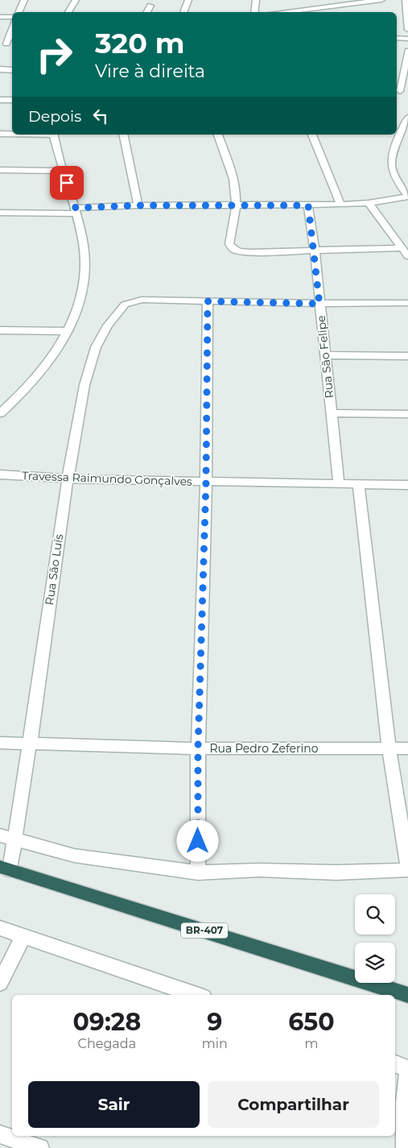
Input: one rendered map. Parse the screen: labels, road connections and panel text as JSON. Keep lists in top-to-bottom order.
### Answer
{
  "streets": {
    "highway": ["BR-407"],
    "street": [
      "Rua São Felipe",
      "Travessa Raimundo Gonçalves",
      "Rua São Luís",
      "Rua Pedro Zeferino"
    ]
  },
  "crossings": [
    ["Rua São Felipe", "Travessa Raimundo Gonçalves"],
    ["Rua São Felipe", "Rua São Luís"],
    ["Travessa Raimundo Gonçalves", "Rua São Luís"],
    ["Rua São Luís", "Rua Pedro Zeferino"],
    ["Rua São Luís", "BR-407"]
  ],
  "page": {
    "turn": ["320 m", "Vire à direita"],
    "then": "Depois",
    "eta": [
      "09:28",
      "Chegada",
      "9",
      "min",
      "650",
      "m"
    ],
    "buttons": ["Sair", "Compartilhar"]
  }
}
